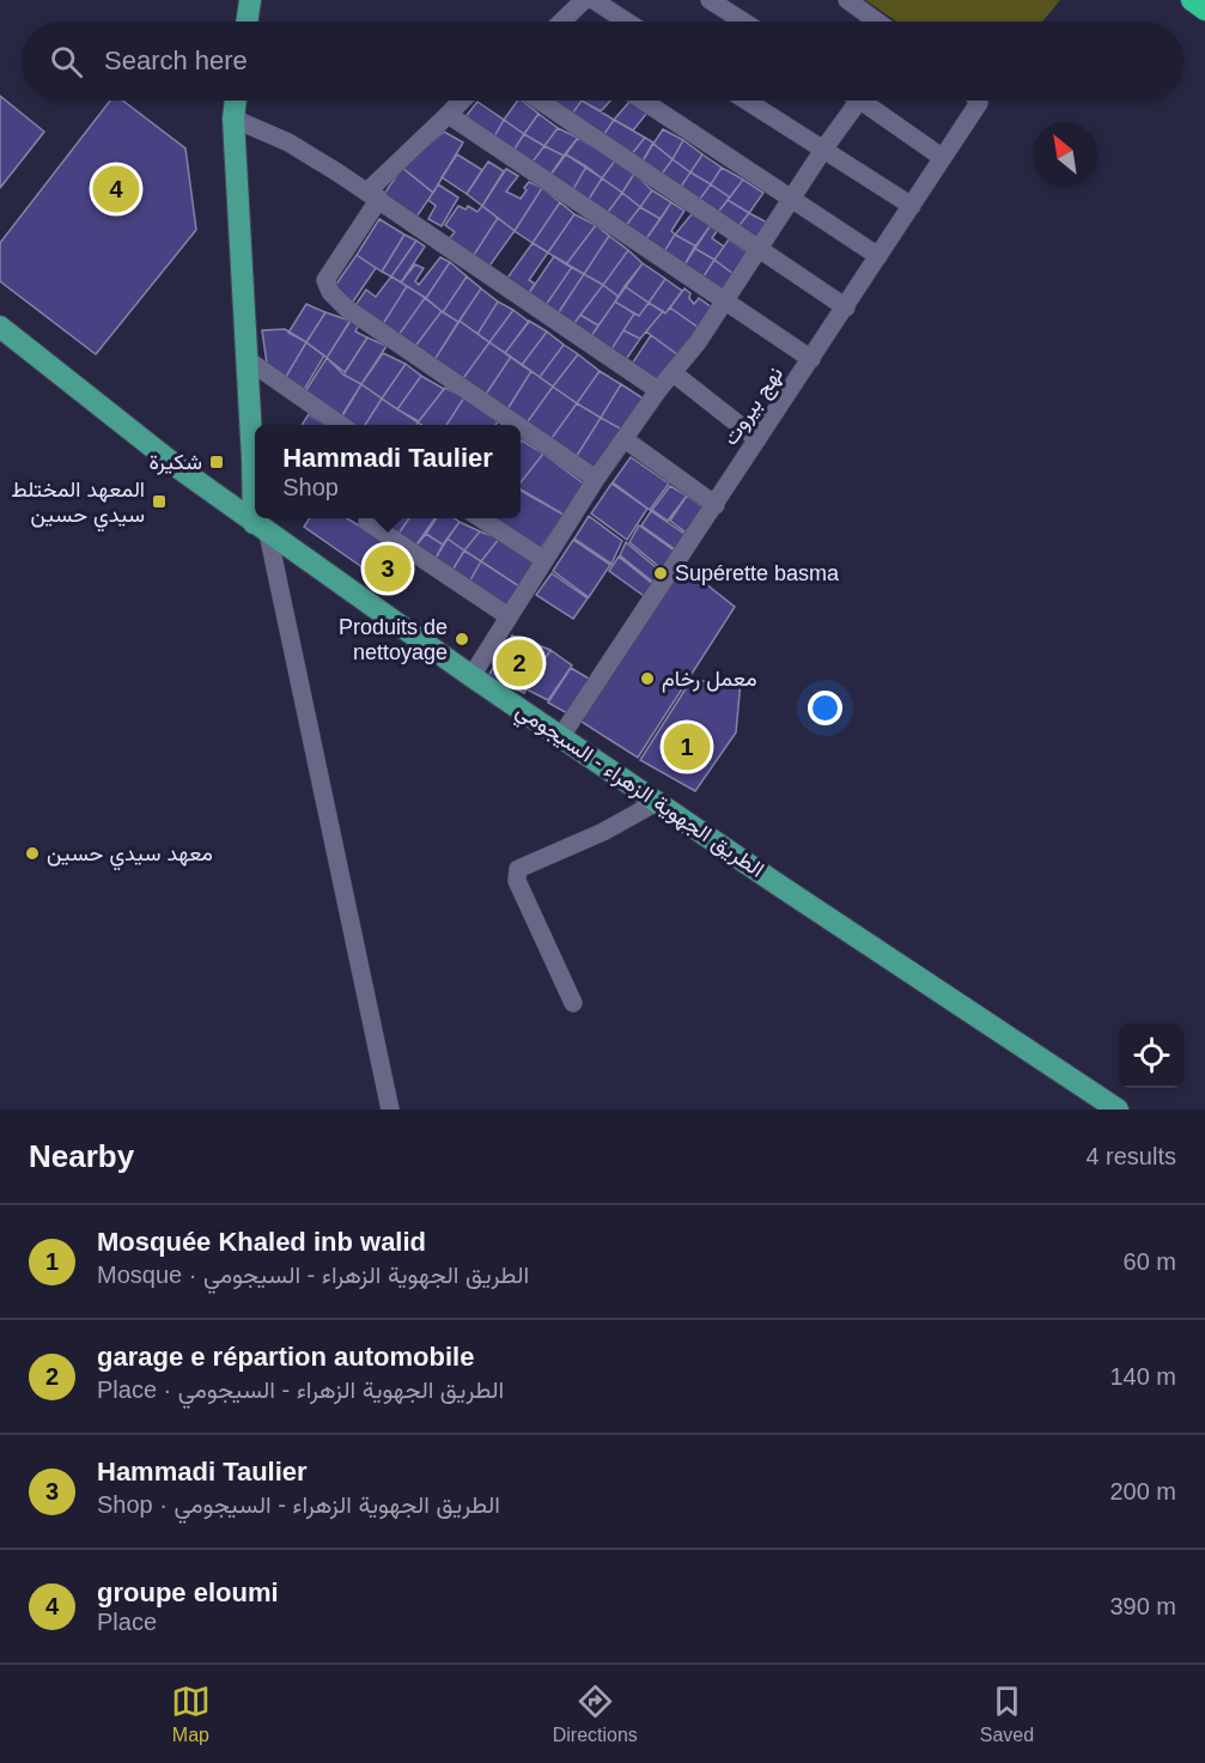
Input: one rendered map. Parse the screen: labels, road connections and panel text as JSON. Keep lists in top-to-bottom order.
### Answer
{
  "streets": {
    "main road": ["الطريق الجهوية الزهراء - السيجومي"],
    "street": ["نهج بيروت"]
  },
  "crossings": [
    ["نهج بيروت", "الطريق الجهوية الزهراء - السيجومي"]
  ],
  "places": {
    "transit": ["شكيرة", "المعهد المختلط سيدي حسين"],
    "other": [
      "Supérette basma",
      "Produits de nettoyage",
      "معمل رخام",
      "معهد سيدي حسين"
    ]
  },
  "north": "top left",
  "page": {
    "search": "Search here",
    "pins": [
      "4",
      "3",
      "2",
      "1"
    ],
    "popup": ["Hammadi Taulier", "Shop"],
    "heading": ["Nearby", "4 results"],
    "list": [
      {
        "mark": "1",
        "name": "Mosquée Khaled inb walid",
        "note": "Mosque · الطريق الجهوية الزهراء - السيجومي",
        "value": "60 m"
      },
      {
        "mark": "2",
        "name": "garage e répartion automobile",
        "note": "Place · الطريق الجهوية الزهراء - السيجومي",
        "value": "140 m"
      },
      {
        "mark": "3",
        "name": "Hammadi Taulier",
        "note": "Shop · الطريق الجهوية الزهراء - السيجومي",
        "value": "200 m"
      },
      {
        "mark": "4",
        "name": "groupe eloumi",
        "note": "Place",
        "value": "390 m"
      }
    ],
    "nav": ["Map", "Directions", "Saved"]
  }
}
